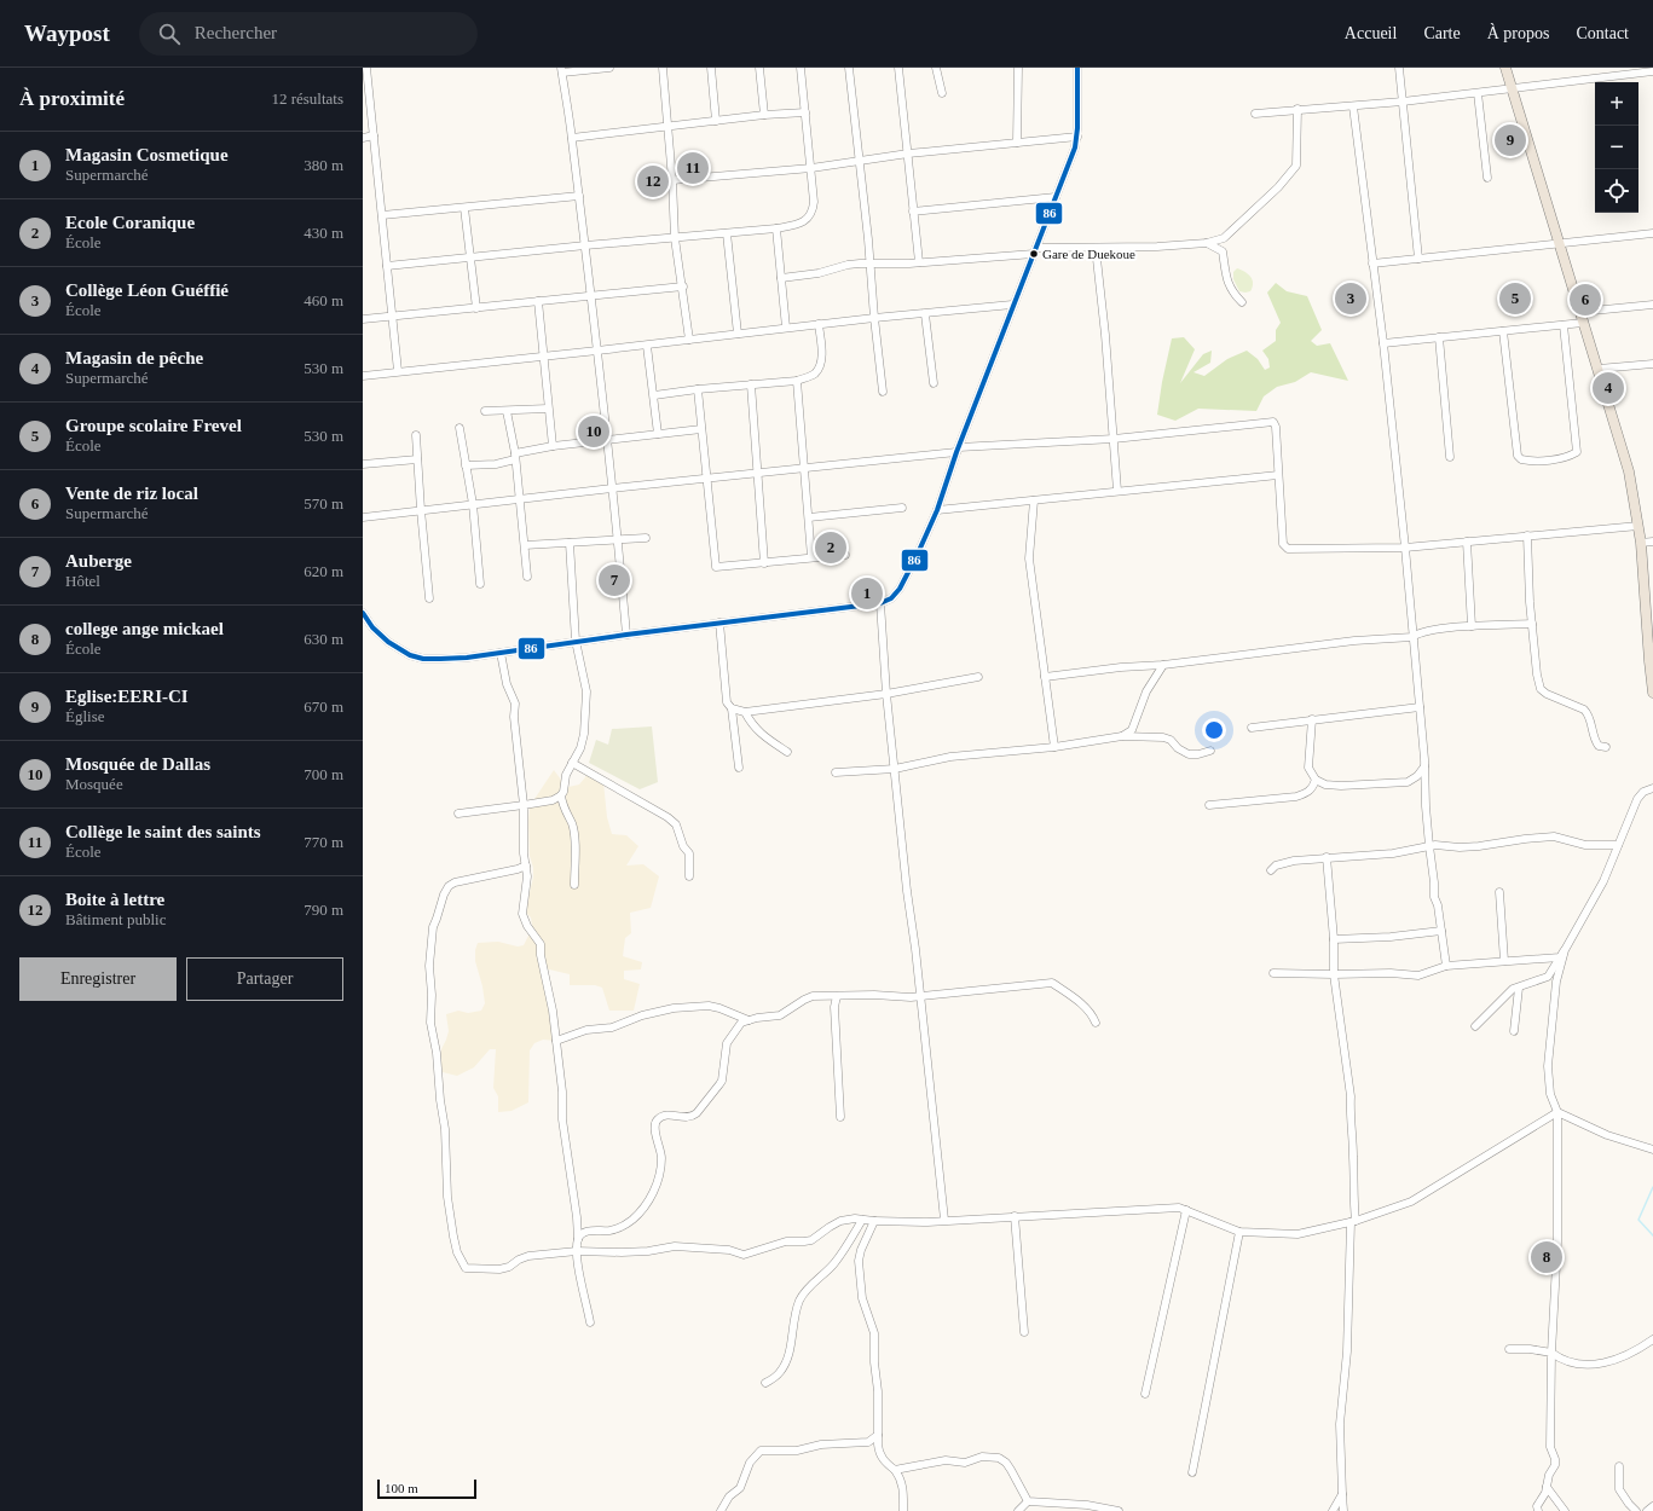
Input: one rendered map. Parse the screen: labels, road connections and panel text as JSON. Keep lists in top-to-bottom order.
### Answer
{
  "places": ["Gare de Duekoue"],
  "lines": ["transit line 86"],
  "scale_bar": "100 m",
  "page": {
    "header": "Waypost",
    "search": "Rechercher",
    "nav": [
      "Accueil",
      "Carte",
      "À propos",
      "Contact"
    ],
    "heading": ["À proximité", "12 résultats"],
    "map_buttons": ["+", "−"],
    "pins": [
      "9",
      "11",
      "12",
      "3",
      "5",
      "6",
      "4",
      "10",
      "2",
      "7",
      "1",
      "8"
    ],
    "list": [
      {
        "mark": "1",
        "name": "Magasin Cosmetique",
        "note": "Supermarché",
        "value": "380 m"
      },
      {
        "mark": "2",
        "name": "Ecole Coranique",
        "note": "École",
        "value": "430 m"
      },
      {
        "mark": "3",
        "name": "Collège Léon Guéffié",
        "note": "École",
        "value": "460 m"
      },
      {
        "mark": "4",
        "name": "Magasin de pêche",
        "note": "Supermarché",
        "value": "530 m"
      },
      {
        "mark": "5",
        "name": "Groupe scolaire Frevel",
        "note": "École",
        "value": "530 m"
      },
      {
        "mark": "6",
        "name": "Vente de riz local",
        "note": "Supermarché",
        "value": "570 m"
      },
      {
        "mark": "7",
        "name": "Auberge",
        "note": "Hôtel",
        "value": "620 m"
      },
      {
        "mark": "8",
        "name": "college ange mickael",
        "note": "École",
        "value": "630 m"
      },
      {
        "mark": "9",
        "name": "Eglise:EERI-CI",
        "note": "Église",
        "value": "670 m"
      },
      {
        "mark": "10",
        "name": "Mosquée de Dallas",
        "note": "Mosquée",
        "value": "700 m"
      },
      {
        "mark": "11",
        "name": "Collège le saint des saints",
        "note": "École",
        "value": "770 m"
      },
      {
        "mark": "12",
        "name": "Boite à lettre",
        "note": "Bâtiment public",
        "value": "790 m"
      }
    ],
    "buttons": ["Enregistrer", "Partager"],
    "scale": "100 m"
  }
}
